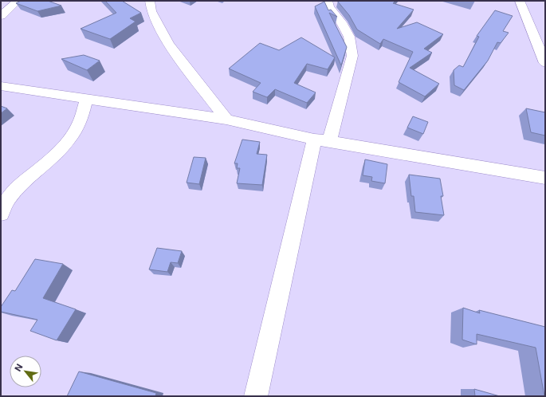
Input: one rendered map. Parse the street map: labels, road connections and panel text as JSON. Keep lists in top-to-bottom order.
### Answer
{
  "north": "top left"
}
